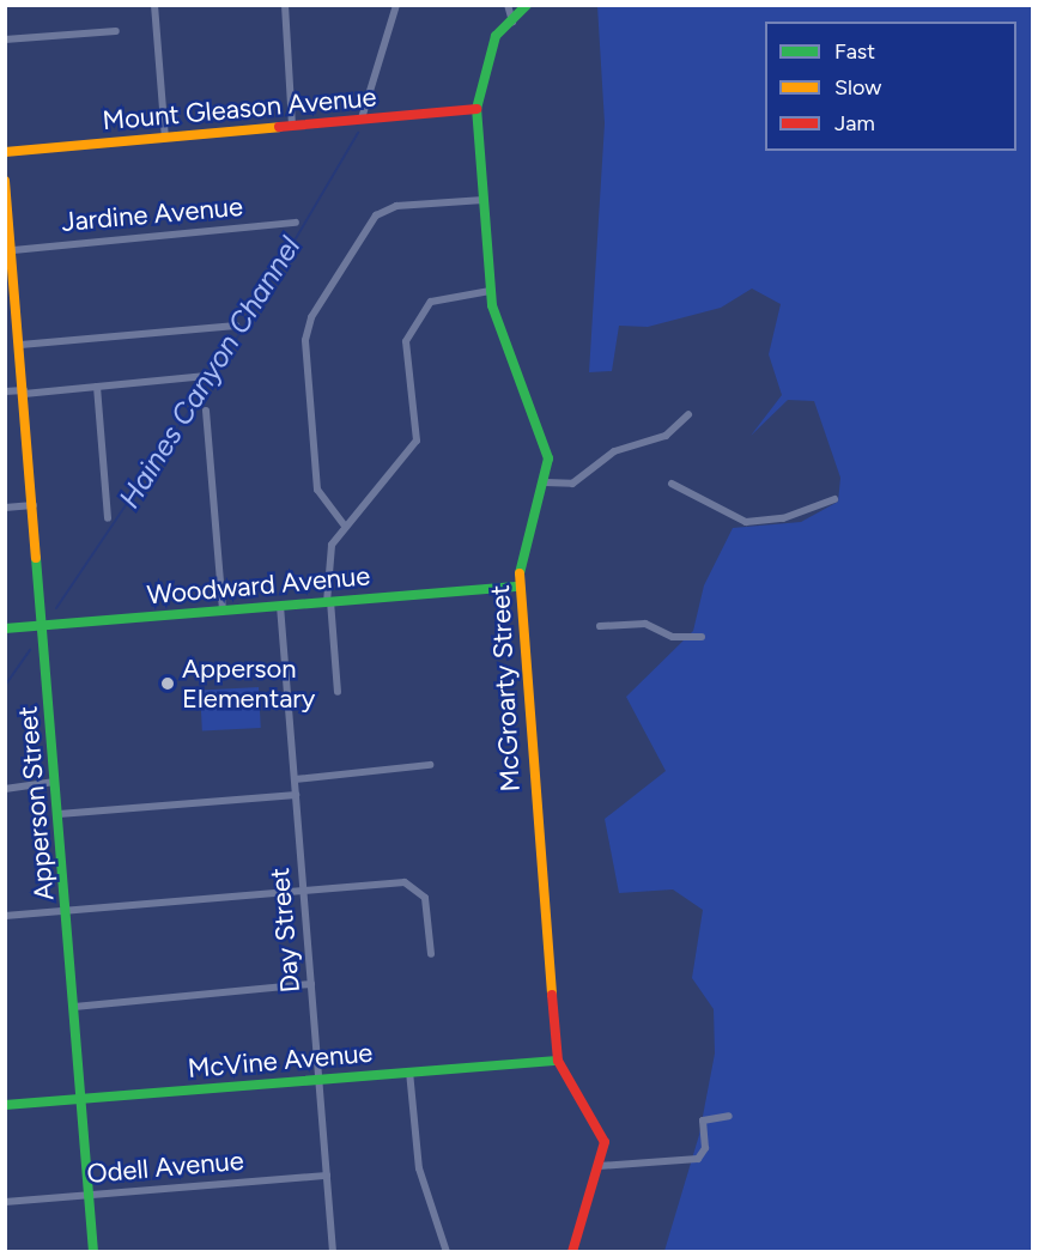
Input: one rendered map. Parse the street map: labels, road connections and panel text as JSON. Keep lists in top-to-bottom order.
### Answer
{
  "streets": {
    "street": [
      "Mount Gleason Avenue",
      "Jardine Avenue",
      "Woodward Avenue",
      "McGroarty Street",
      "Apperson Street",
      "Day Street",
      "McVine Avenue",
      "Odell Avenue"
    ]
  },
  "crossings": [
    ["Mount Gleason Avenue", "McGroarty Street"],
    ["Jardine Avenue", "Apperson Street"],
    ["Woodward Avenue", "McGroarty Street"],
    ["Woodward Avenue", "Apperson Street"],
    ["Woodward Avenue", "Day Street"],
    ["McGroarty Street", "McVine Avenue"],
    ["Apperson Street", "McVine Avenue"],
    ["Apperson Street", "Odell Avenue"],
    ["Day Street", "McVine Avenue"],
    ["Day Street", "Odell Avenue"]
  ],
  "water": ["Haines Canyon Channel"],
  "places": ["Apperson Elementary"],
  "legend": ["Fast", "Slow", "Jam"]
}
